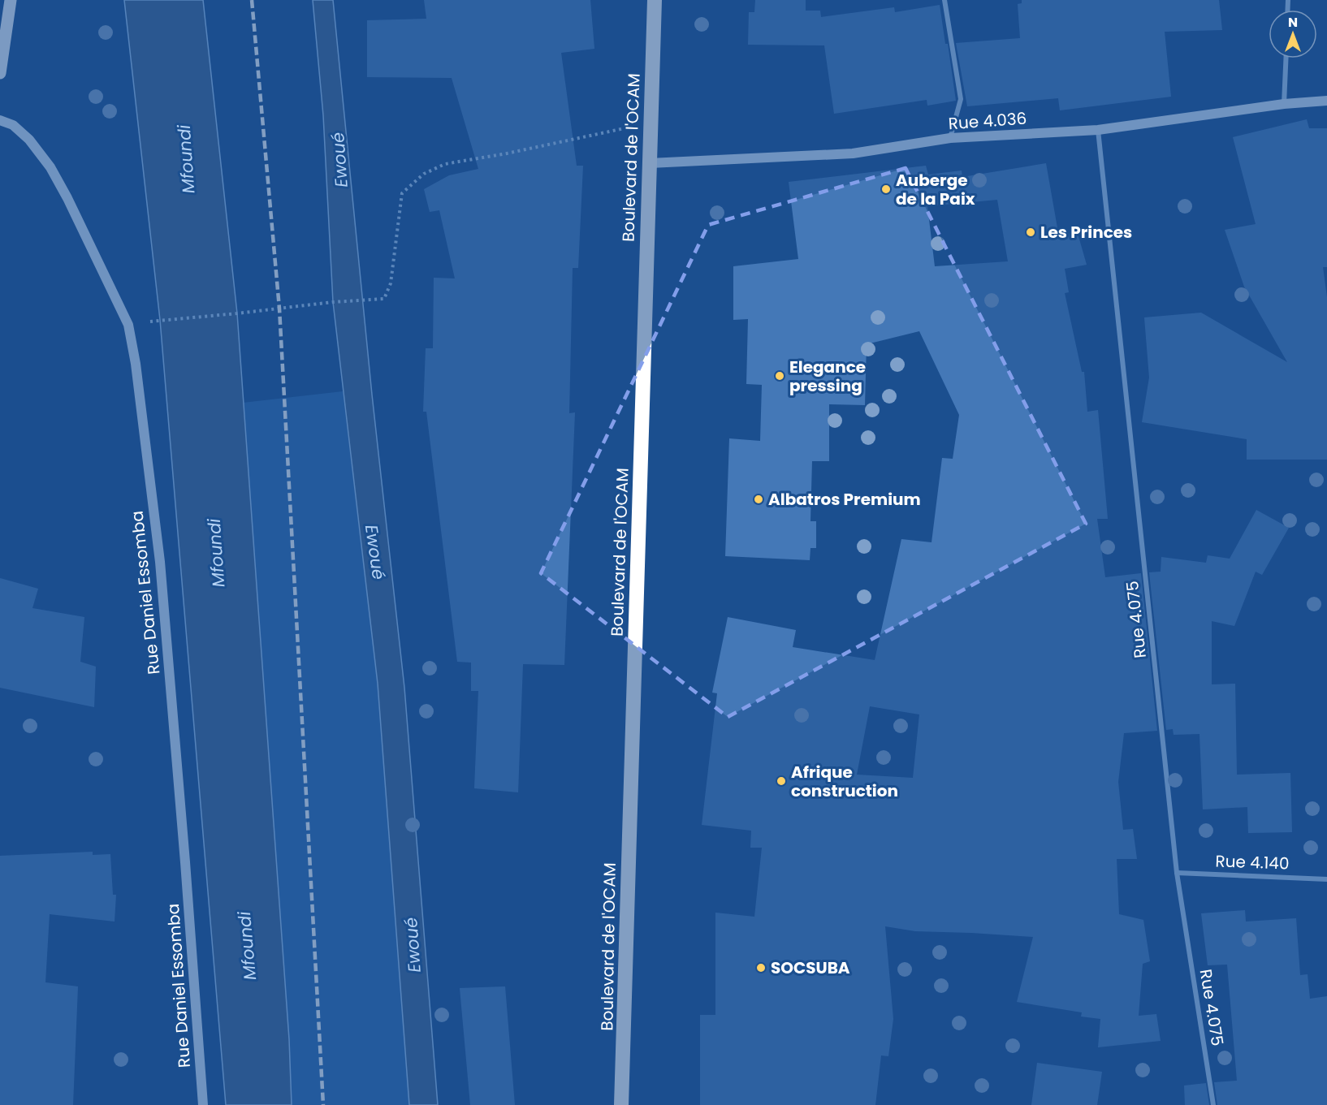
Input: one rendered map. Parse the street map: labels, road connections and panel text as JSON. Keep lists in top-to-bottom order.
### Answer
{
  "streets": {
    "highway": ["Boulevard de l'OCAM"],
    "main road": ["Rue 4.036", "Rue Daniel Essomba"],
    "street": ["Rue 4.075", "Rue 4.140"]
  },
  "crossings": [
    ["Rue 4.036", "Boulevard de l'OCAM"],
    ["Rue 4.036", "Rue 4.075"],
    ["Rue 4.075", "Rue 4.140"]
  ],
  "water": ["Mfoundi", "Ewoué"],
  "places": [
    "Auberge de la Paix",
    "Les Princes",
    "Elegance pressing",
    "Albatros Premium",
    "Afrique construction",
    "SOCSUBA"
  ],
  "north": "top"
}
